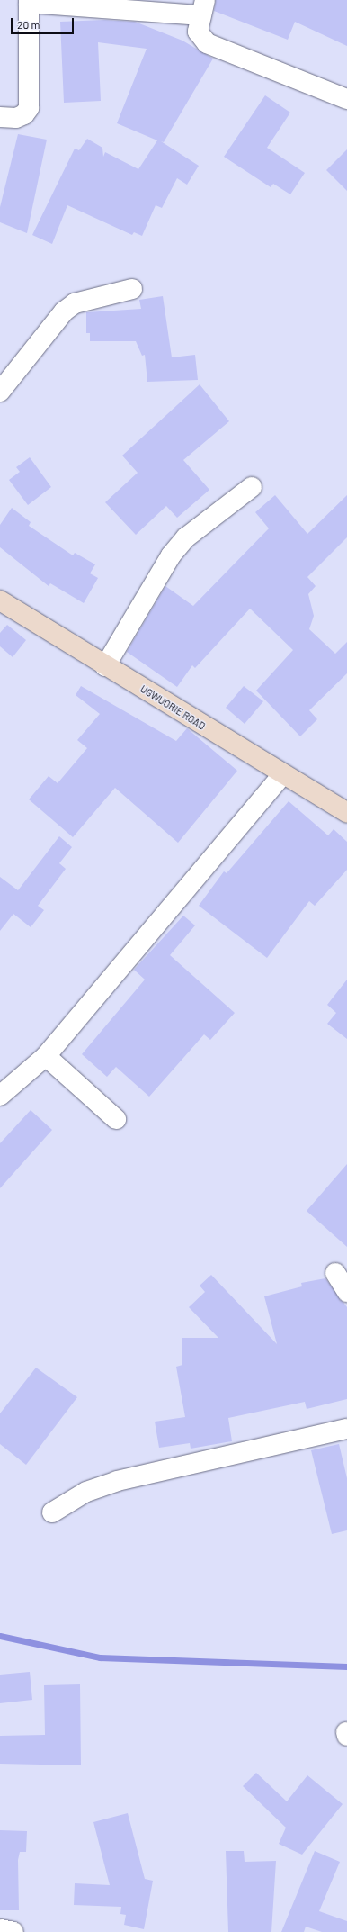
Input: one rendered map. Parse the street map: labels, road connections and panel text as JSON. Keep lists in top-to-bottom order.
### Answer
{
  "streets": {
    "street": ["UGWUORIE ROAD"]
  },
  "scale_bar": "20 m"
}
